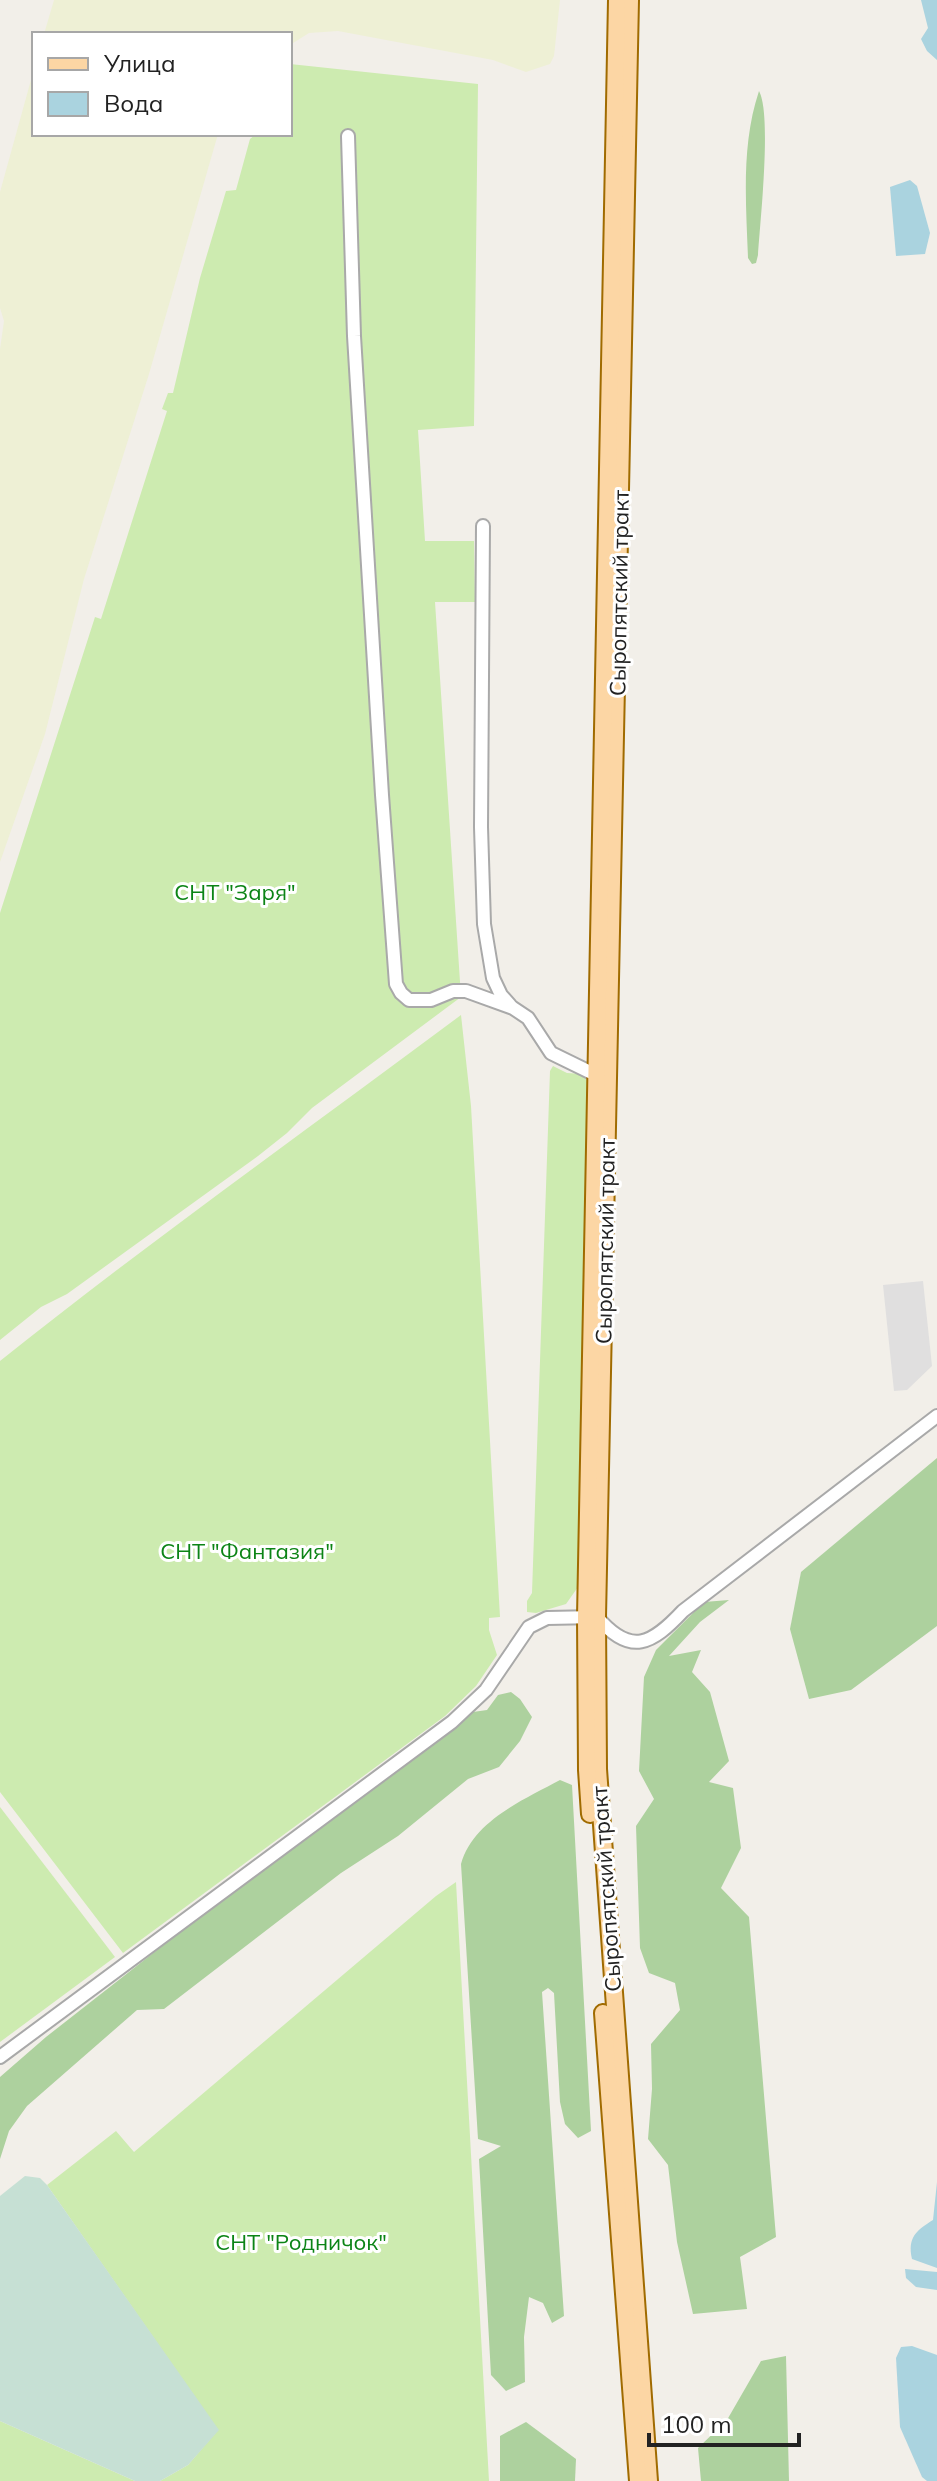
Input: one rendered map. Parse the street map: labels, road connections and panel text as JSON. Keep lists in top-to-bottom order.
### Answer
{
  "streets": {
    "main road": ["Сыропятский тракт"]
  },
  "parks": ["СНТ \"Заря\"", "СНТ \"Фантазия\"", "СНТ \"Родничок\""],
  "legend": ["Улица", "Вода"],
  "scale_bar": "100 m"
}
